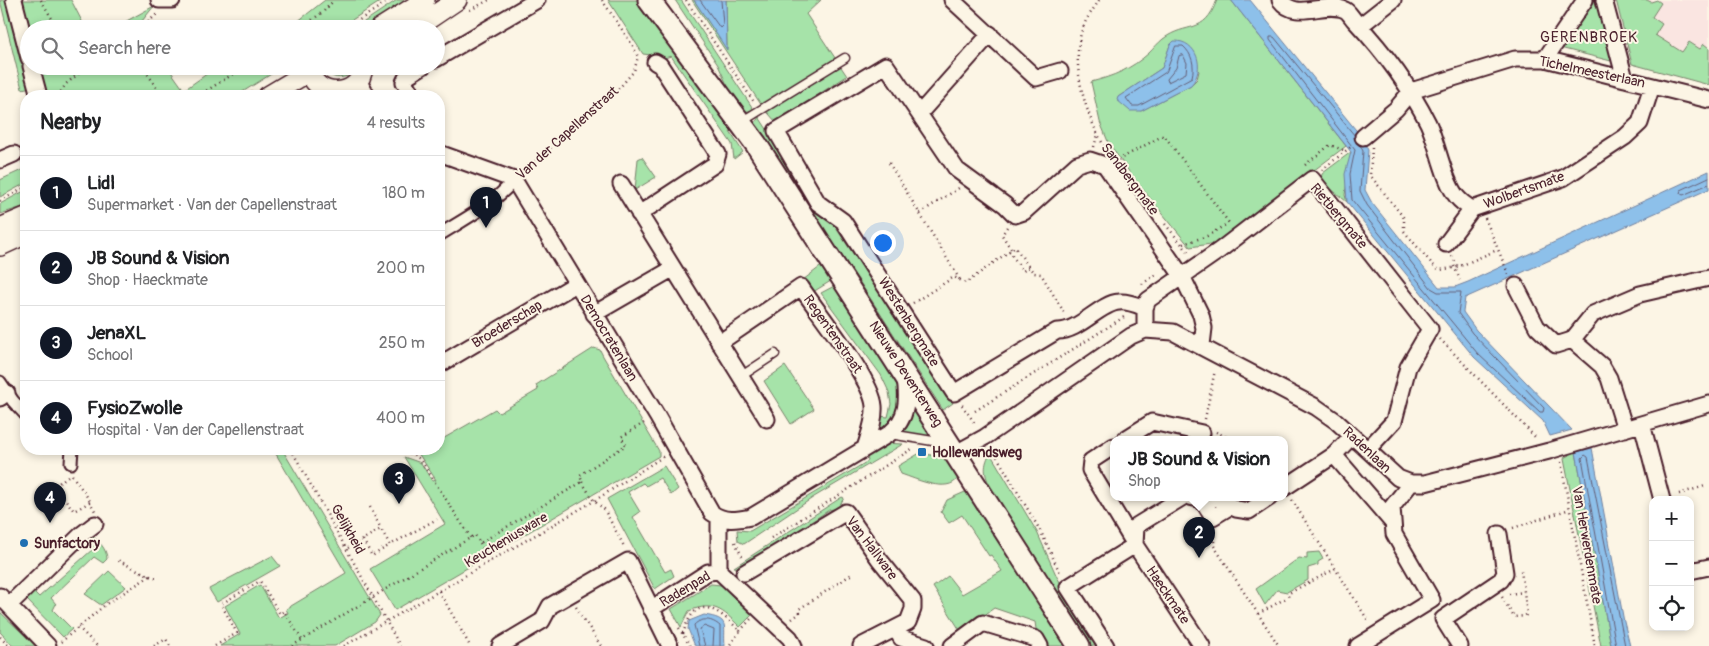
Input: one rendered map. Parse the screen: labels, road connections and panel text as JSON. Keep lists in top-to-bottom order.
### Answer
{
  "streets": {
    "main road": ["Nieuwe Deventerweg"],
    "street": [
      "Tichelmeesterlaan",
      "Van der Capellenstraat",
      "Wolbertsmate",
      "Rietbergmate",
      "Westenbergmate",
      "Broederschap",
      "Regentenstraat",
      "Democratenlaan",
      "Radenlaan",
      "Van Hallware",
      "Radenpad",
      "Haeckmate"
    ],
    "path": [
      "Sandbergmate",
      "Gelijkheid",
      "Keucheniusware",
      "Van Herwerdenmate"
    ]
  },
  "crossings": [
    ["Tichelmeesterlaan", "Wolbertsmate"],
    ["Van der Capellenstraat", "Democratenlaan"],
    ["Sandbergmate", "Rietbergmate"],
    ["Broederschap", "Democratenlaan"],
    ["Democratenlaan", "Keucheniusware"],
    ["Gelijkheid", "Keucheniusware"]
  ],
  "districts": ["GERENBROEK"],
  "places": {
    "transit": ["Hollewandsweg"],
    "other": ["Sunfactory"]
  },
  "page": {
    "search": "Search here",
    "heading": ["Nearby", "4 results"],
    "list": [
      {
        "mark": "1",
        "name": "Lidl",
        "note": "Supermarket · Van der Capellenstraat",
        "value": "180 m"
      },
      {
        "mark": "2",
        "name": "JB Sound & Vision",
        "note": "Shop · Haeckmate",
        "value": "200 m"
      },
      {
        "mark": "3",
        "name": "JenaXL",
        "note": "School",
        "value": "250 m"
      },
      {
        "mark": "4",
        "name": "FysioZwolle",
        "note": "Hospital · Van der Capellenstraat",
        "value": "400 m"
      }
    ],
    "pins": [
      "1",
      "3",
      "4",
      "2"
    ],
    "popup": ["JB Sound & Vision", "Shop"],
    "map_buttons": ["+", "−"]
  }
}
